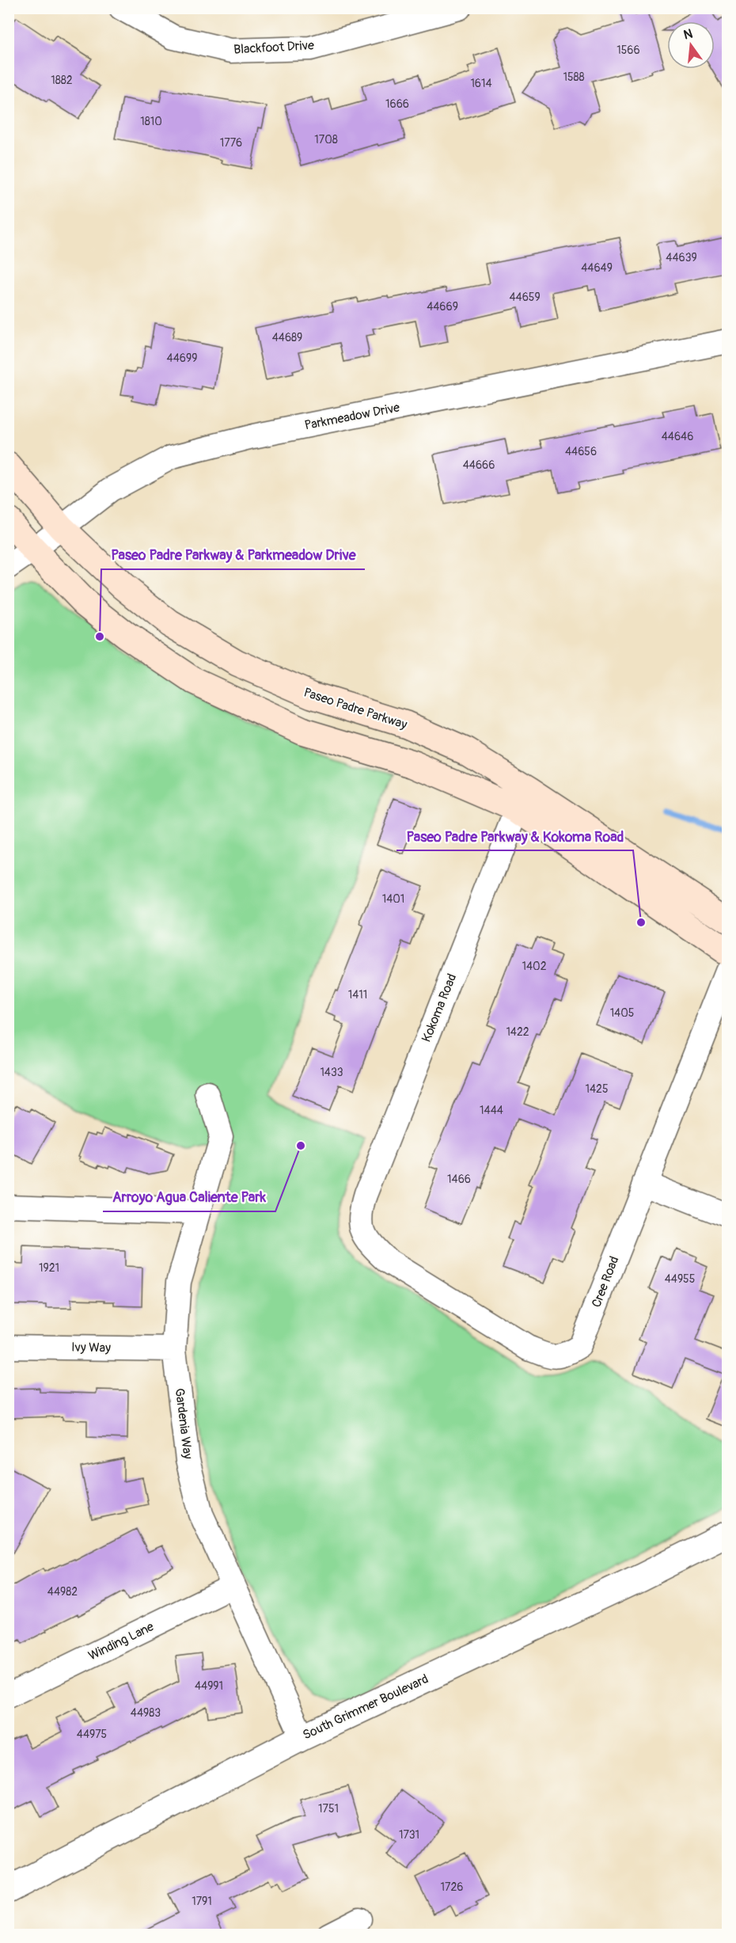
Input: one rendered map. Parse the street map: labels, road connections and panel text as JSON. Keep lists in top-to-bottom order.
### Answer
{
  "streets": {
    "main road": ["Paseo Padre Parkway"],
    "street": [
      "Blackfoot Drive",
      "Parkmeadow Drive",
      "Kokoma Road",
      "Cree Road",
      "Ivy Way",
      "Gardenia Way",
      "Winding Lane",
      "South Grimmer Boulevard"
    ]
  },
  "crossings": [
    ["Parkmeadow Drive", "Paseo Padre Parkway"],
    ["Paseo Padre Parkway", "Kokoma Road"],
    ["Kokoma Road", "Cree Road"],
    ["Ivy Way", "Gardenia Way"],
    ["Gardenia Way", "Winding Lane"],
    ["Gardenia Way", "South Grimmer Boulevard"]
  ],
  "places": ["Paseo Padre Parkway & Parkmeadow Drive", "Paseo Padre Parkway & Kokoma Road", "Arroyo Agua Caliente Park"],
  "house_numbers": [
    "1566",
    "1588",
    "1882",
    "1614",
    "1666",
    "1810",
    "1708",
    "1776",
    "44639",
    "44649",
    "44659",
    "44669",
    "44689",
    "44699",
    "44646",
    "44656",
    "44666",
    "1401",
    "1402",
    "1411",
    "1405",
    "1422",
    "1433",
    "1425",
    "1444",
    "1466",
    "1921",
    "44955",
    "44982",
    "44991",
    "44983",
    "44975",
    "1751",
    "1731",
    "1726",
    "1791"
  ],
  "north": "top"
}
